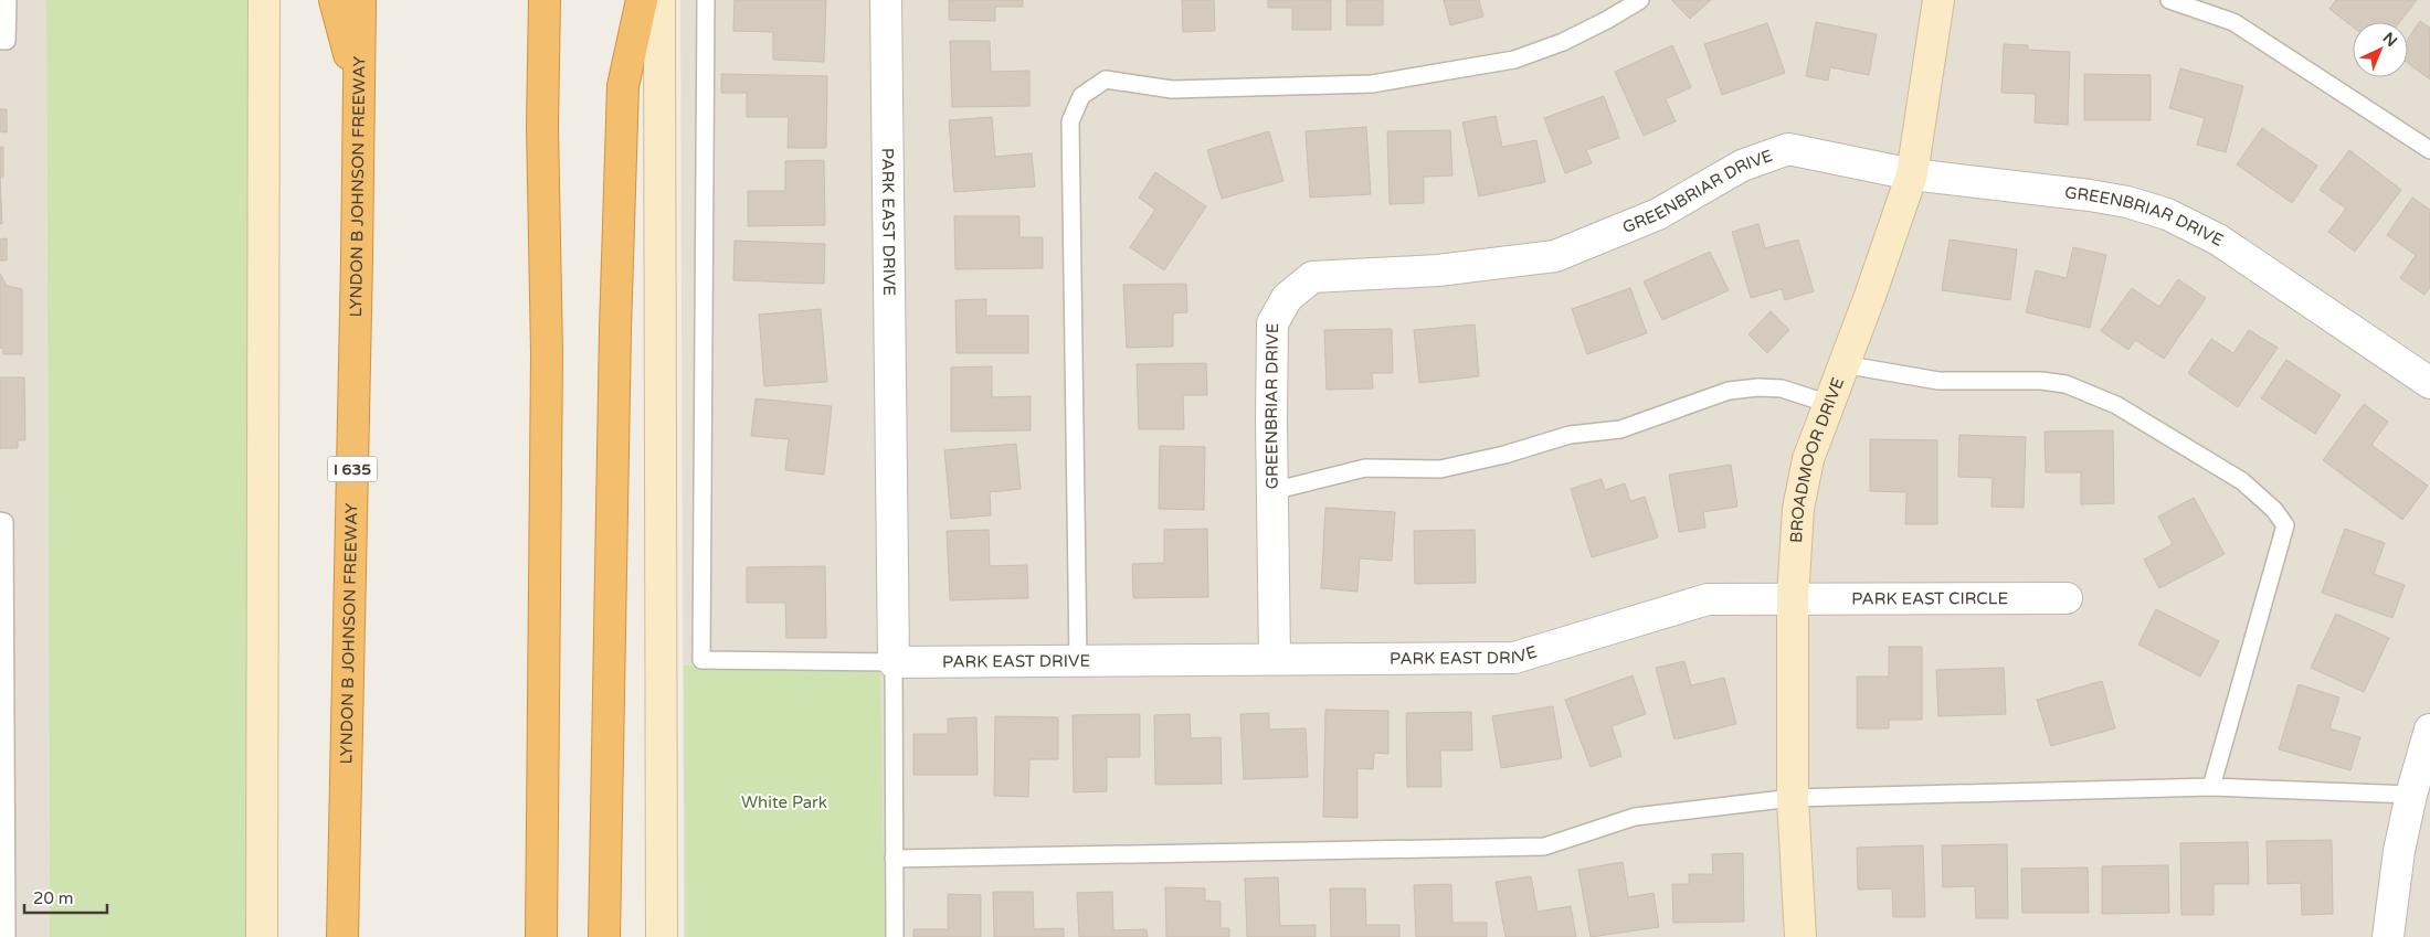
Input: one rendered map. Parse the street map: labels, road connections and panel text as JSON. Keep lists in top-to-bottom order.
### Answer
{
  "streets": {
    "highway": ["LYNDON B JOHNSON FREEWAY", "I 635"],
    "main road": ["BROADMOOR DRIVE"],
    "street": ["GREENBRIAR DRIVE", "PARK EAST DRIVE", "PARK EAST CIRCLE"]
  },
  "crossings": [
    ["GREENBRIAR DRIVE", "PARK EAST DRIVE"],
    ["GREENBRIAR DRIVE", "BROADMOOR DRIVE"],
    ["PARK EAST DRIVE", "BROADMOOR DRIVE"],
    ["PARK EAST DRIVE", "PARK EAST CIRCLE"],
    ["BROADMOOR DRIVE", "PARK EAST CIRCLE"]
  ],
  "parks": ["White Park"],
  "scale_bar": "20 m",
  "north": "top right"
}
